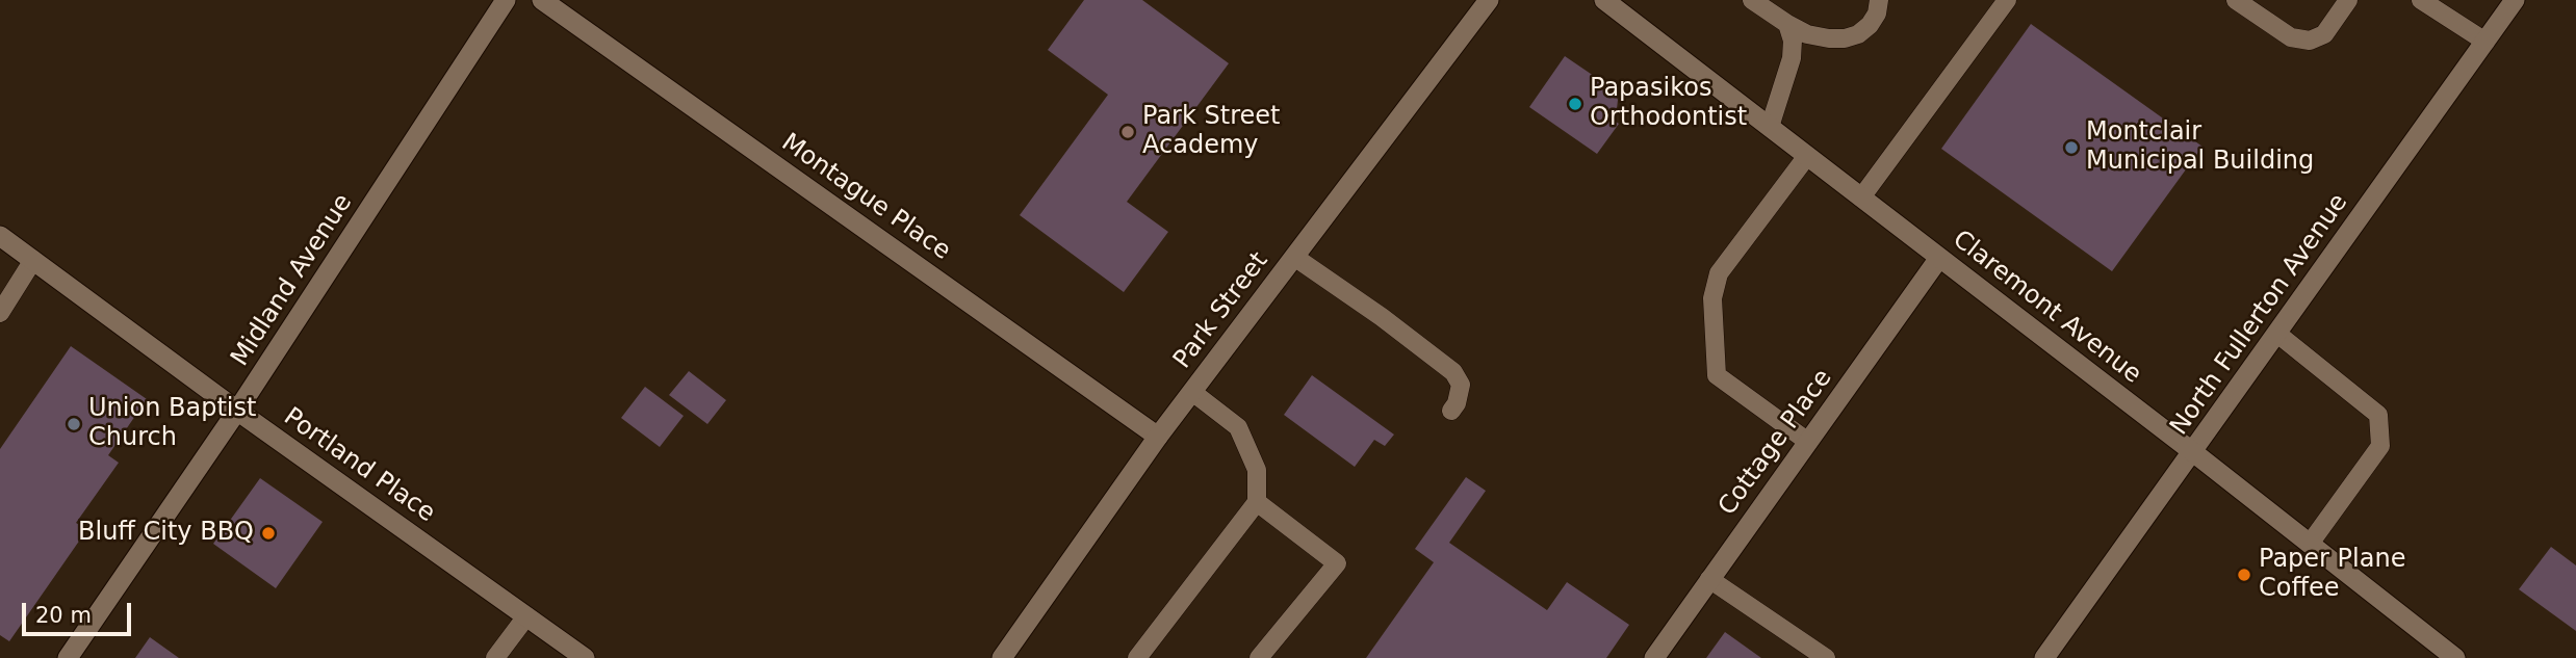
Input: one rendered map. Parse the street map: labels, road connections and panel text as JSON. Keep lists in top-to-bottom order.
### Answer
{
  "streets": {
    "street": [
      "Montague Place",
      "Midland Avenue",
      "Claremont Avenue",
      "Park Street",
      "North Fullerton Avenue",
      "Cottage Place",
      "Portland Place"
    ]
  },
  "crossings": [
    ["Montague Place", "Park Street"],
    ["Midland Avenue", "Portland Place"],
    ["Claremont Avenue", "North Fullerton Avenue"],
    ["Claremont Avenue", "Cottage Place"]
  ],
  "places": [
    "Papasikos Orthodontist",
    "Park Street Academy",
    "Montclair Municipal Building",
    "Union Baptist Church",
    "Bluff City BBQ",
    "Paper Plane Coffee"
  ],
  "scale_bar": "20 m"
}
